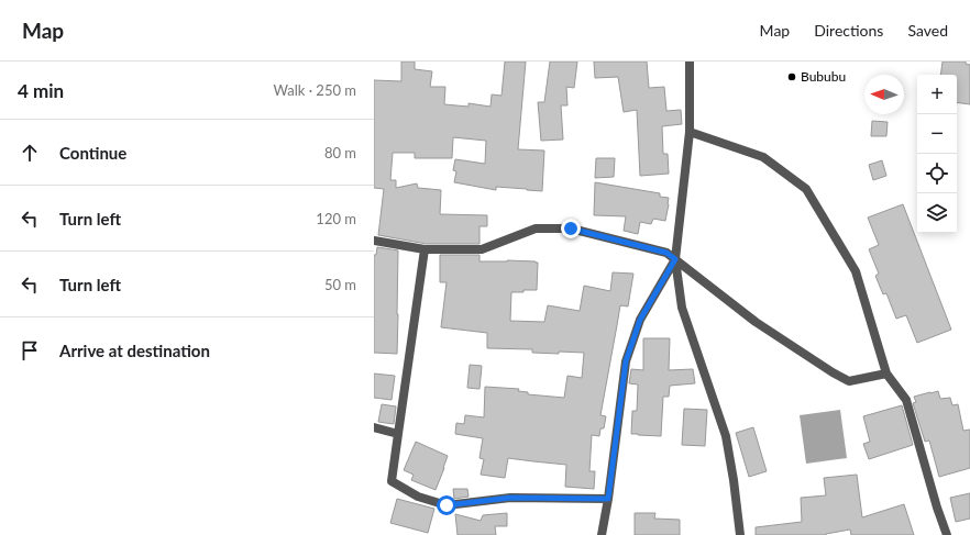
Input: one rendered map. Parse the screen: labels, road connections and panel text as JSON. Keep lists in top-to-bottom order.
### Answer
{
  "places": ["Bububu"],
  "north": "left",
  "page": {
    "header": "Map",
    "nav": ["Map", "Directions", "Saved"],
    "heading": ["4 min", "Walk · 250 m"],
    "map_buttons": ["+", "−"],
    "list": [
      ["Continue", "80 m"],
      ["Turn left", "120 m"],
      ["Turn left", "50 m"],
      "Arrive at destination"
    ]
  }
}
